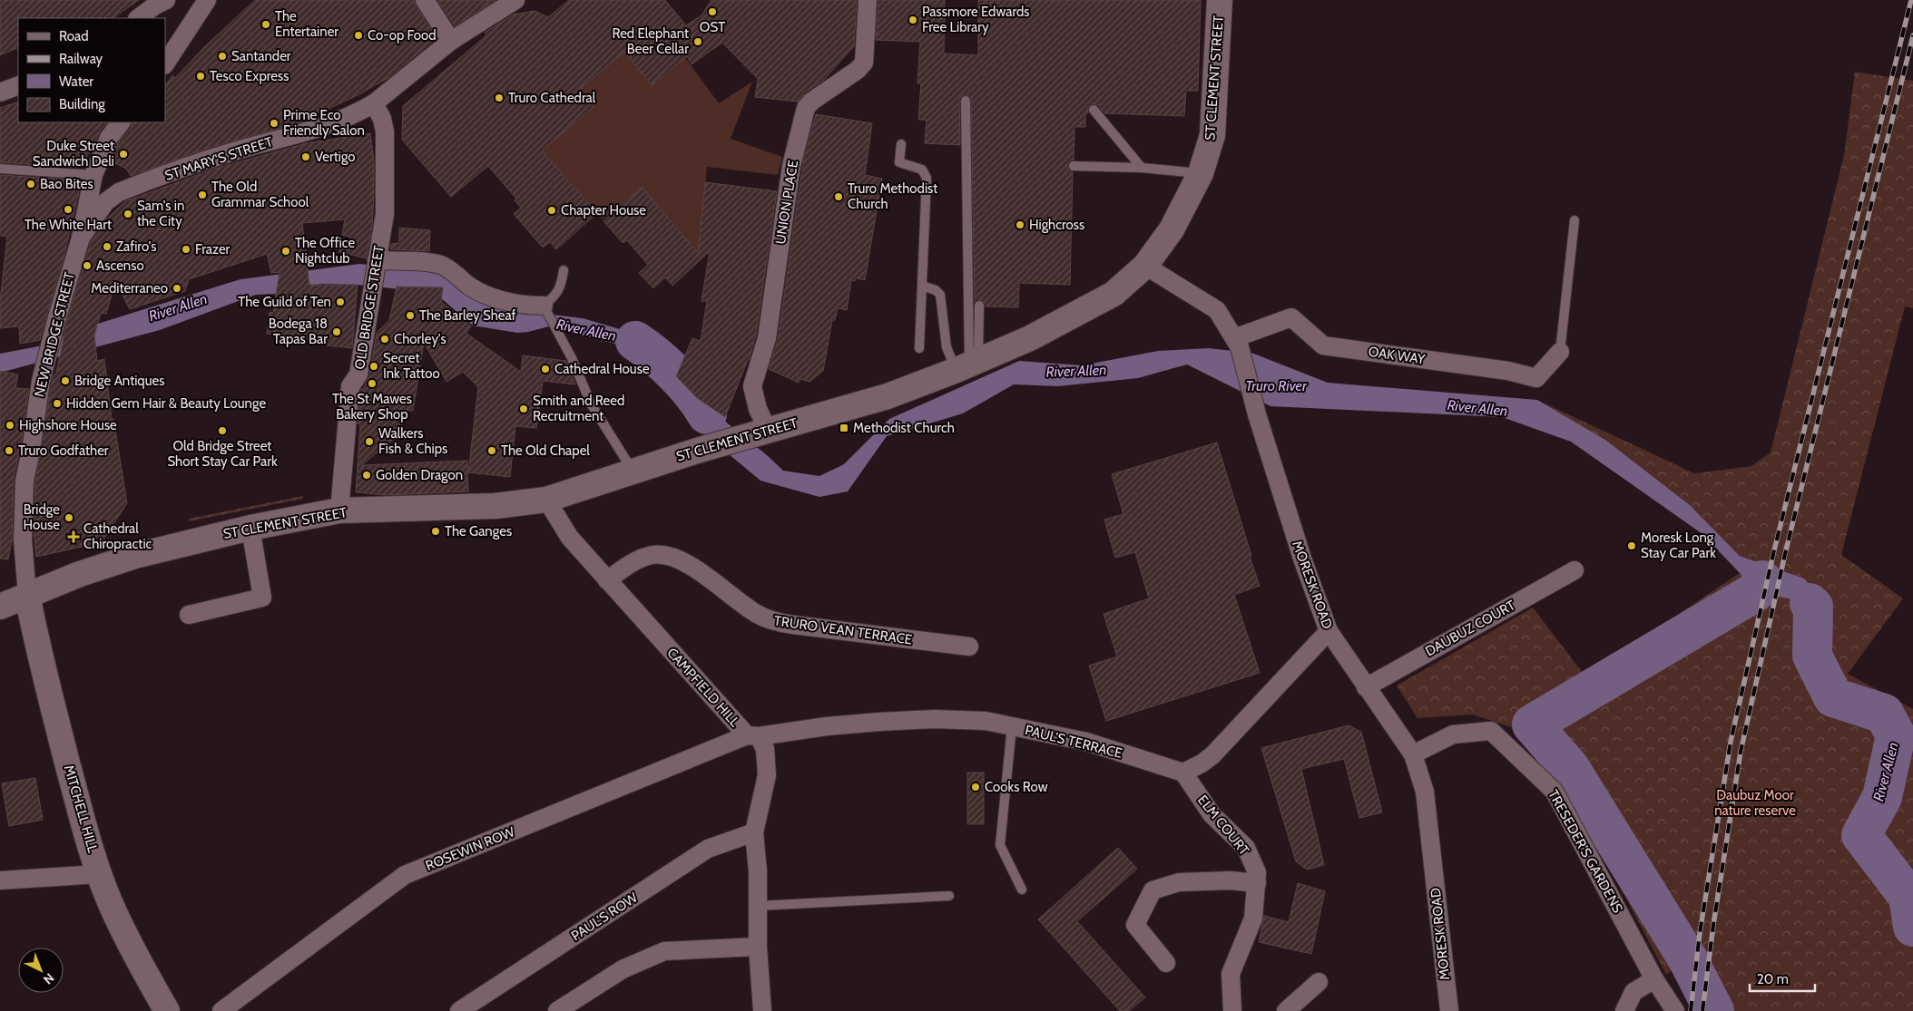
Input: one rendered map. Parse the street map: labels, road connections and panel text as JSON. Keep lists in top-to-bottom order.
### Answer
{
  "streets": {
    "main road": ["ST CLEMENT STREET", "MITCHELL HILL"],
    "street": [
      "ST MARY'S STREET",
      "UNION PLACE",
      "OLD BRIDGE STREET",
      "NEW BRIDGE STREET",
      "OAK WAY",
      "MORESK ROAD",
      "DAUBUZ COURT",
      "TRURO VEAN TERRACE",
      "CAMPFIELD HILL",
      "PAUL'S TERRACE",
      "ELM COURT",
      "ROSEWIN ROW",
      "TRESEDER'S GARDENS",
      "PAUL'S ROW"
    ]
  },
  "crossings": [
    ["ST CLEMENT STREET", "UNION PLACE"],
    ["ST CLEMENT STREET", "OLD BRIDGE STREET"],
    ["ST CLEMENT STREET", "NEW BRIDGE STREET"],
    ["ST CLEMENT STREET", "MORESK ROAD"],
    ["ST CLEMENT STREET", "CAMPFIELD HILL"],
    ["ST CLEMENT STREET", "MITCHELL HILL"],
    ["ST MARY'S STREET", "OLD BRIDGE STREET"],
    ["ST MARY'S STREET", "NEW BRIDGE STREET"],
    ["NEW BRIDGE STREET", "MITCHELL HILL"],
    ["OAK WAY", "MORESK ROAD"],
    ["MORESK ROAD", "DAUBUZ COURT"],
    ["MORESK ROAD", "TRESEDER'S GARDENS"],
    ["TRURO VEAN TERRACE", "CAMPFIELD HILL"],
    ["CAMPFIELD HILL", "PAUL'S TERRACE"],
    ["CAMPFIELD HILL", "ROSEWIN ROW"],
    ["CAMPFIELD HILL", "PAUL'S ROW"],
    ["PAUL'S TERRACE", "ELM COURT"],
    ["PAUL'S TERRACE", "ROSEWIN ROW"]
  ],
  "water": ["River Allen", "Truro River"],
  "parks": ["Daubuz Moor nature reserve"],
  "places": {
    "other": [
      "OST",
      "Passmore Edwards Free Library",
      "The Entertainer",
      "Co-op Food",
      "Red Elephant Beer Cellar",
      "Santander",
      "Tesco Express",
      "Truro Cathedral",
      "Prime Eco Friendly Salon",
      "Duke Street Sandwich Deli",
      "Vertigo",
      "Bao Bites",
      "The Old Grammar School",
      "Truro Methodist Church",
      "The White Hart",
      "Chapter House",
      "Sam's in the City",
      "Highcross",
      "Zafiro's",
      "Frazer",
      "The Office Nightclub",
      "Ascenso",
      "Mediterraneo",
      "The Guild of Ten",
      "The Barley Sheaf",
      "Bodega 18 Tapas Bar",
      "Chorley's",
      "Secret Ink Tattoo",
      "Cathedral House",
      "Bridge Antiques",
      "The St Mawes Bakery Shop",
      "Hidden Gem Hair & Beauty Lounge",
      "Smith and Reed Recruitment",
      "Highshore House",
      "Old Bridge Street Short Stay Car Park",
      "Walkers Fish & Chips",
      "Truro Godfather",
      "The Old Chapel",
      "Golden Dragon",
      "Bridge House",
      "The Ganges",
      "Moresk Long Stay Car Park",
      "Cooks Row"
    ],
    "transit": ["Methodist Church"],
    "health": ["Cathedral Chiropractic"]
  },
  "legend": [
    "Road",
    "Railway",
    "Water",
    "Building"
  ],
  "scale_bar": "20 m",
  "north": "bottom right"
}
